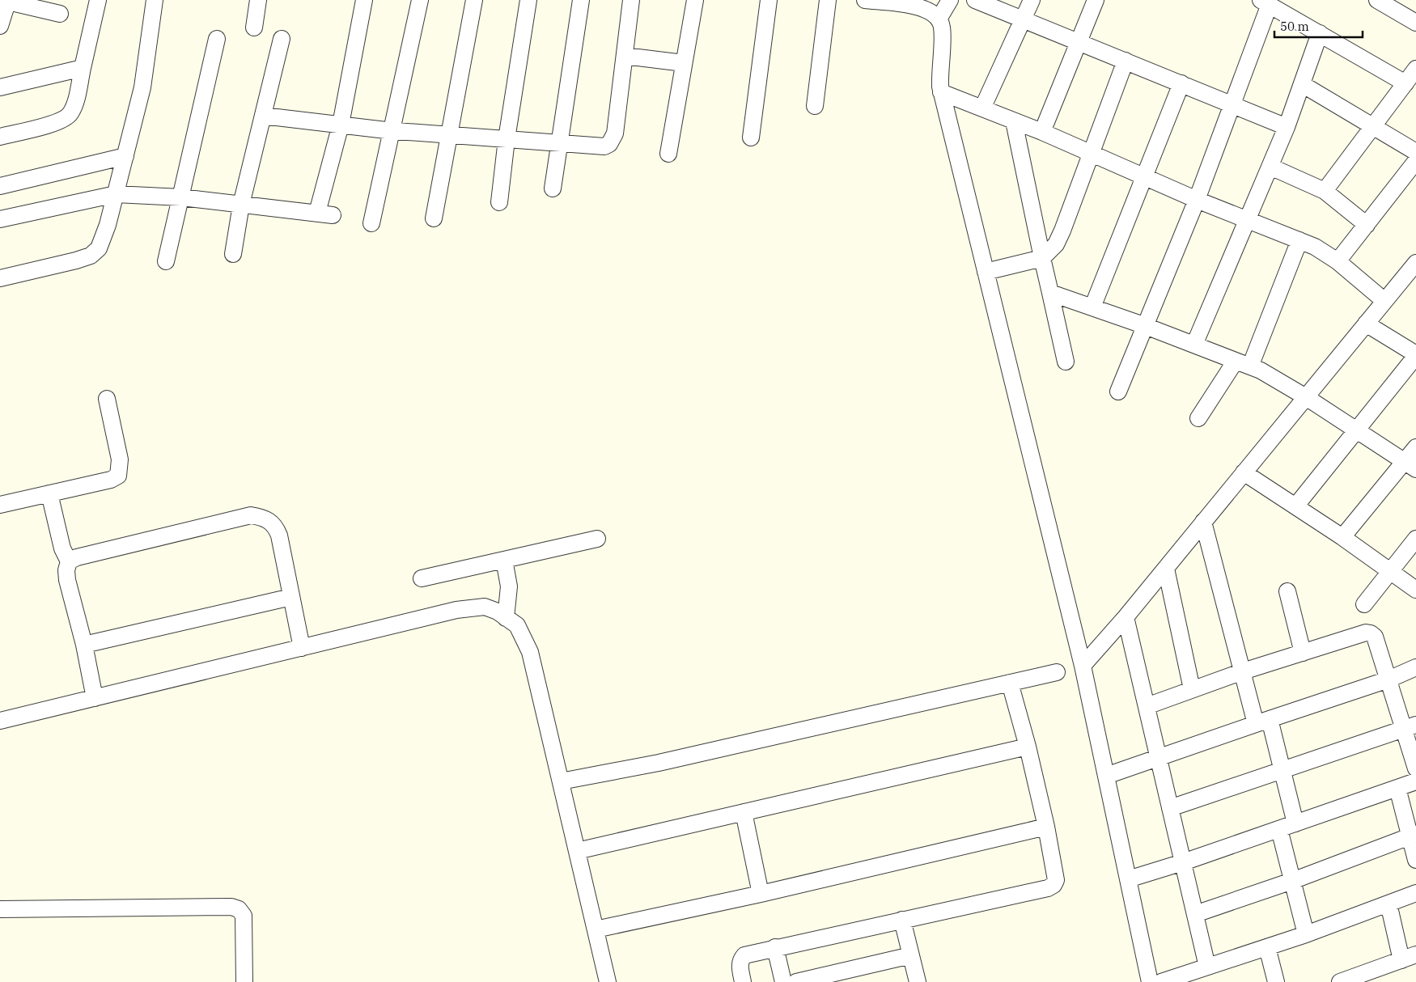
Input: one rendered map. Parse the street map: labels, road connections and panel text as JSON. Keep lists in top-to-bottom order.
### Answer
{
  "scale_bar": "50 m"
}
